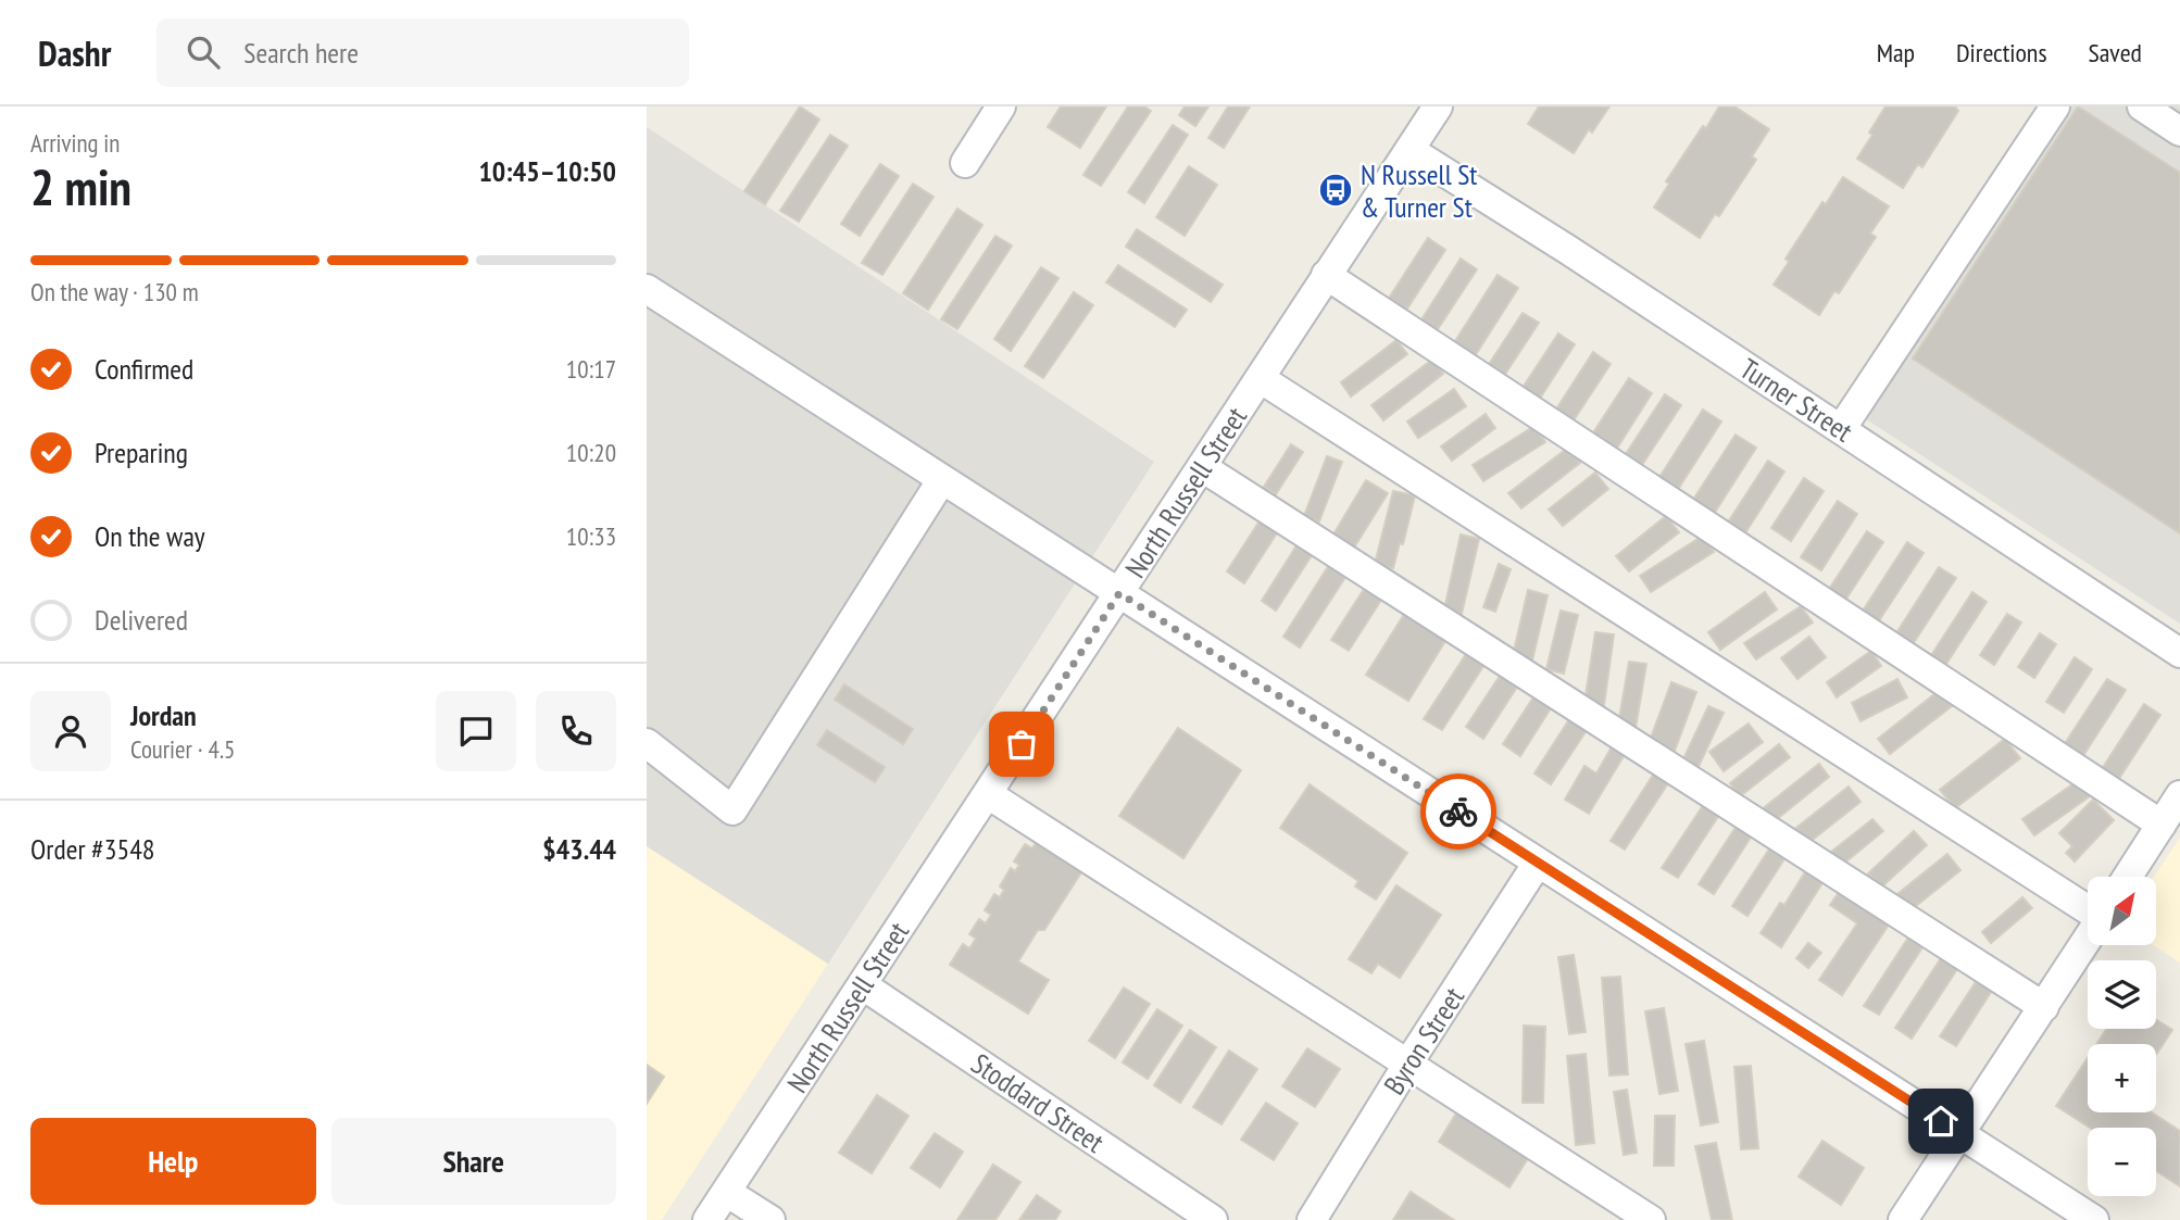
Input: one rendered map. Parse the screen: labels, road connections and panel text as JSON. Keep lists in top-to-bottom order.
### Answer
{
  "streets": {
    "street": [
      "Turner Street",
      "North Russell Street",
      "Byron Street",
      "Stoddard Street"
    ]
  },
  "crossings": [
    ["Turner Street", "North Russell Street"],
    ["North Russell Street", "Stoddard Street"]
  ],
  "places": {
    "bus stop": ["N Russell St & Turner St"]
  },
  "north": "top right",
  "page": {
    "header": "Dashr",
    "search": "Search here",
    "nav": ["Map", "Directions", "Saved"],
    "heading": ["2 min", "Arriving in", "10:45–10:50"],
    "panel": [
      "Jordan",
      "Courier · 4.5",
      "Order #3548",
      "$43.44"
    ],
    "bar": "On the way · 130 m",
    "list": [
      ["Confirmed", "10:17"],
      ["Preparing", "10:20"],
      ["On the way", "10:33"],
      "Delivered"
    ],
    "map_buttons": ["+", "−"],
    "buttons": ["Help", "Share"]
  }
}
